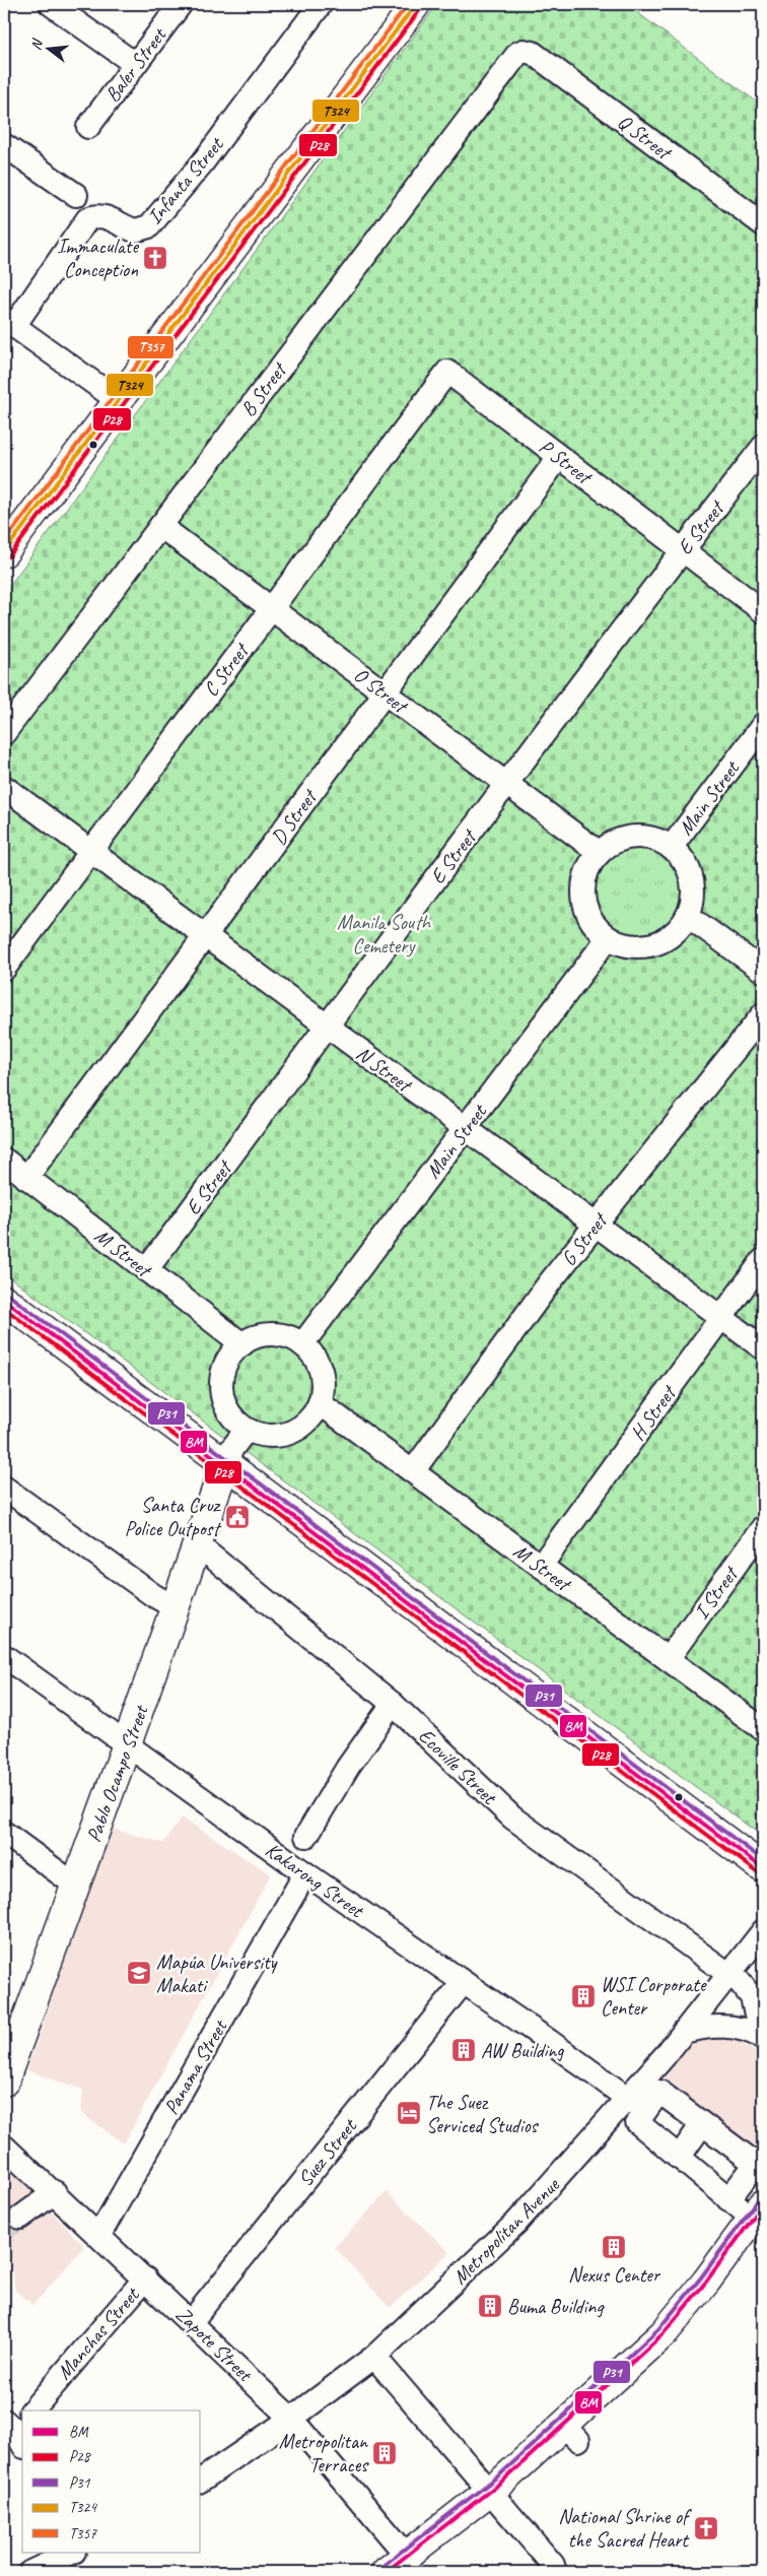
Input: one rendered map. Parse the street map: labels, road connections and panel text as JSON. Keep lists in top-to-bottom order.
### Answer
{
  "streets": {
    "main road": ["Pablo Ocampo Street"],
    "street": [
      "Baler Street",
      "Q Street",
      "Infanta Street",
      "B Street",
      "P Street",
      "E Street",
      "C Street",
      "O Street",
      "Main Street",
      "D Street",
      "N Street",
      "G Street",
      "M Street",
      "H Street",
      "I Street",
      "Ecoville Street",
      "Kakarong Street",
      "Panama Street",
      "Suez Street",
      "Metropolitan Avenue",
      "Manchas Street",
      "Zapote Street"
    ]
  },
  "crossings": [
    ["Q Street", "B Street"],
    ["B Street", "O Street"],
    ["P Street", "E Street"],
    ["P Street", "C Street"],
    ["P Street", "D Street"],
    ["E Street", "O Street"],
    ["E Street", "N Street"],
    ["E Street", "M Street"],
    ["C Street", "O Street"],
    ["C Street", "N Street"],
    ["O Street", "Main Street"],
    ["O Street", "D Street"],
    ["Main Street", "N Street"],
    ["Main Street", "M Street"],
    ["D Street", "N Street"],
    ["D Street", "M Street"],
    ["N Street", "G Street"],
    ["N Street", "H Street"],
    ["G Street", "M Street"],
    ["M Street", "H Street"],
    ["M Street", "I Street"],
    ["Ecoville Street", "Pablo Ocampo Street"],
    ["Ecoville Street", "Metropolitan Avenue"],
    ["Pablo Ocampo Street", "Kakarong Street"],
    ["Kakarong Street", "Panama Street"],
    ["Kakarong Street", "Suez Street"],
    ["Kakarong Street", "Metropolitan Avenue"],
    ["Panama Street", "Zapote Street"],
    ["Suez Street", "Zapote Street"],
    ["Metropolitan Avenue", "Zapote Street"],
    ["Manchas Street", "Zapote Street"]
  ],
  "parks": ["Manila South Cemetery"],
  "places": {
    "church": ["Immaculate Conception", "National Shrine of the Sacred Heart"],
    "public building": ["Santa Cruz Police Outpost"],
    "school or university": ["Mapúa University Makati"],
    "building": [
      "WSI Corporate Center",
      "AW Building",
      "Nexus Center",
      "Buma Building",
      "Metropolitan Terraces"
    ],
    "hotel": ["The Suez Serviced Studios"]
  },
  "lines": [
    "transit line T324",
    "transit line T357",
    "transit line P28",
    "transit line P31",
    "transit line BM"
  ],
  "legend": [
    "BM",
    "P28",
    "P31",
    "T324",
    "T357"
  ],
  "north": "left"
}
